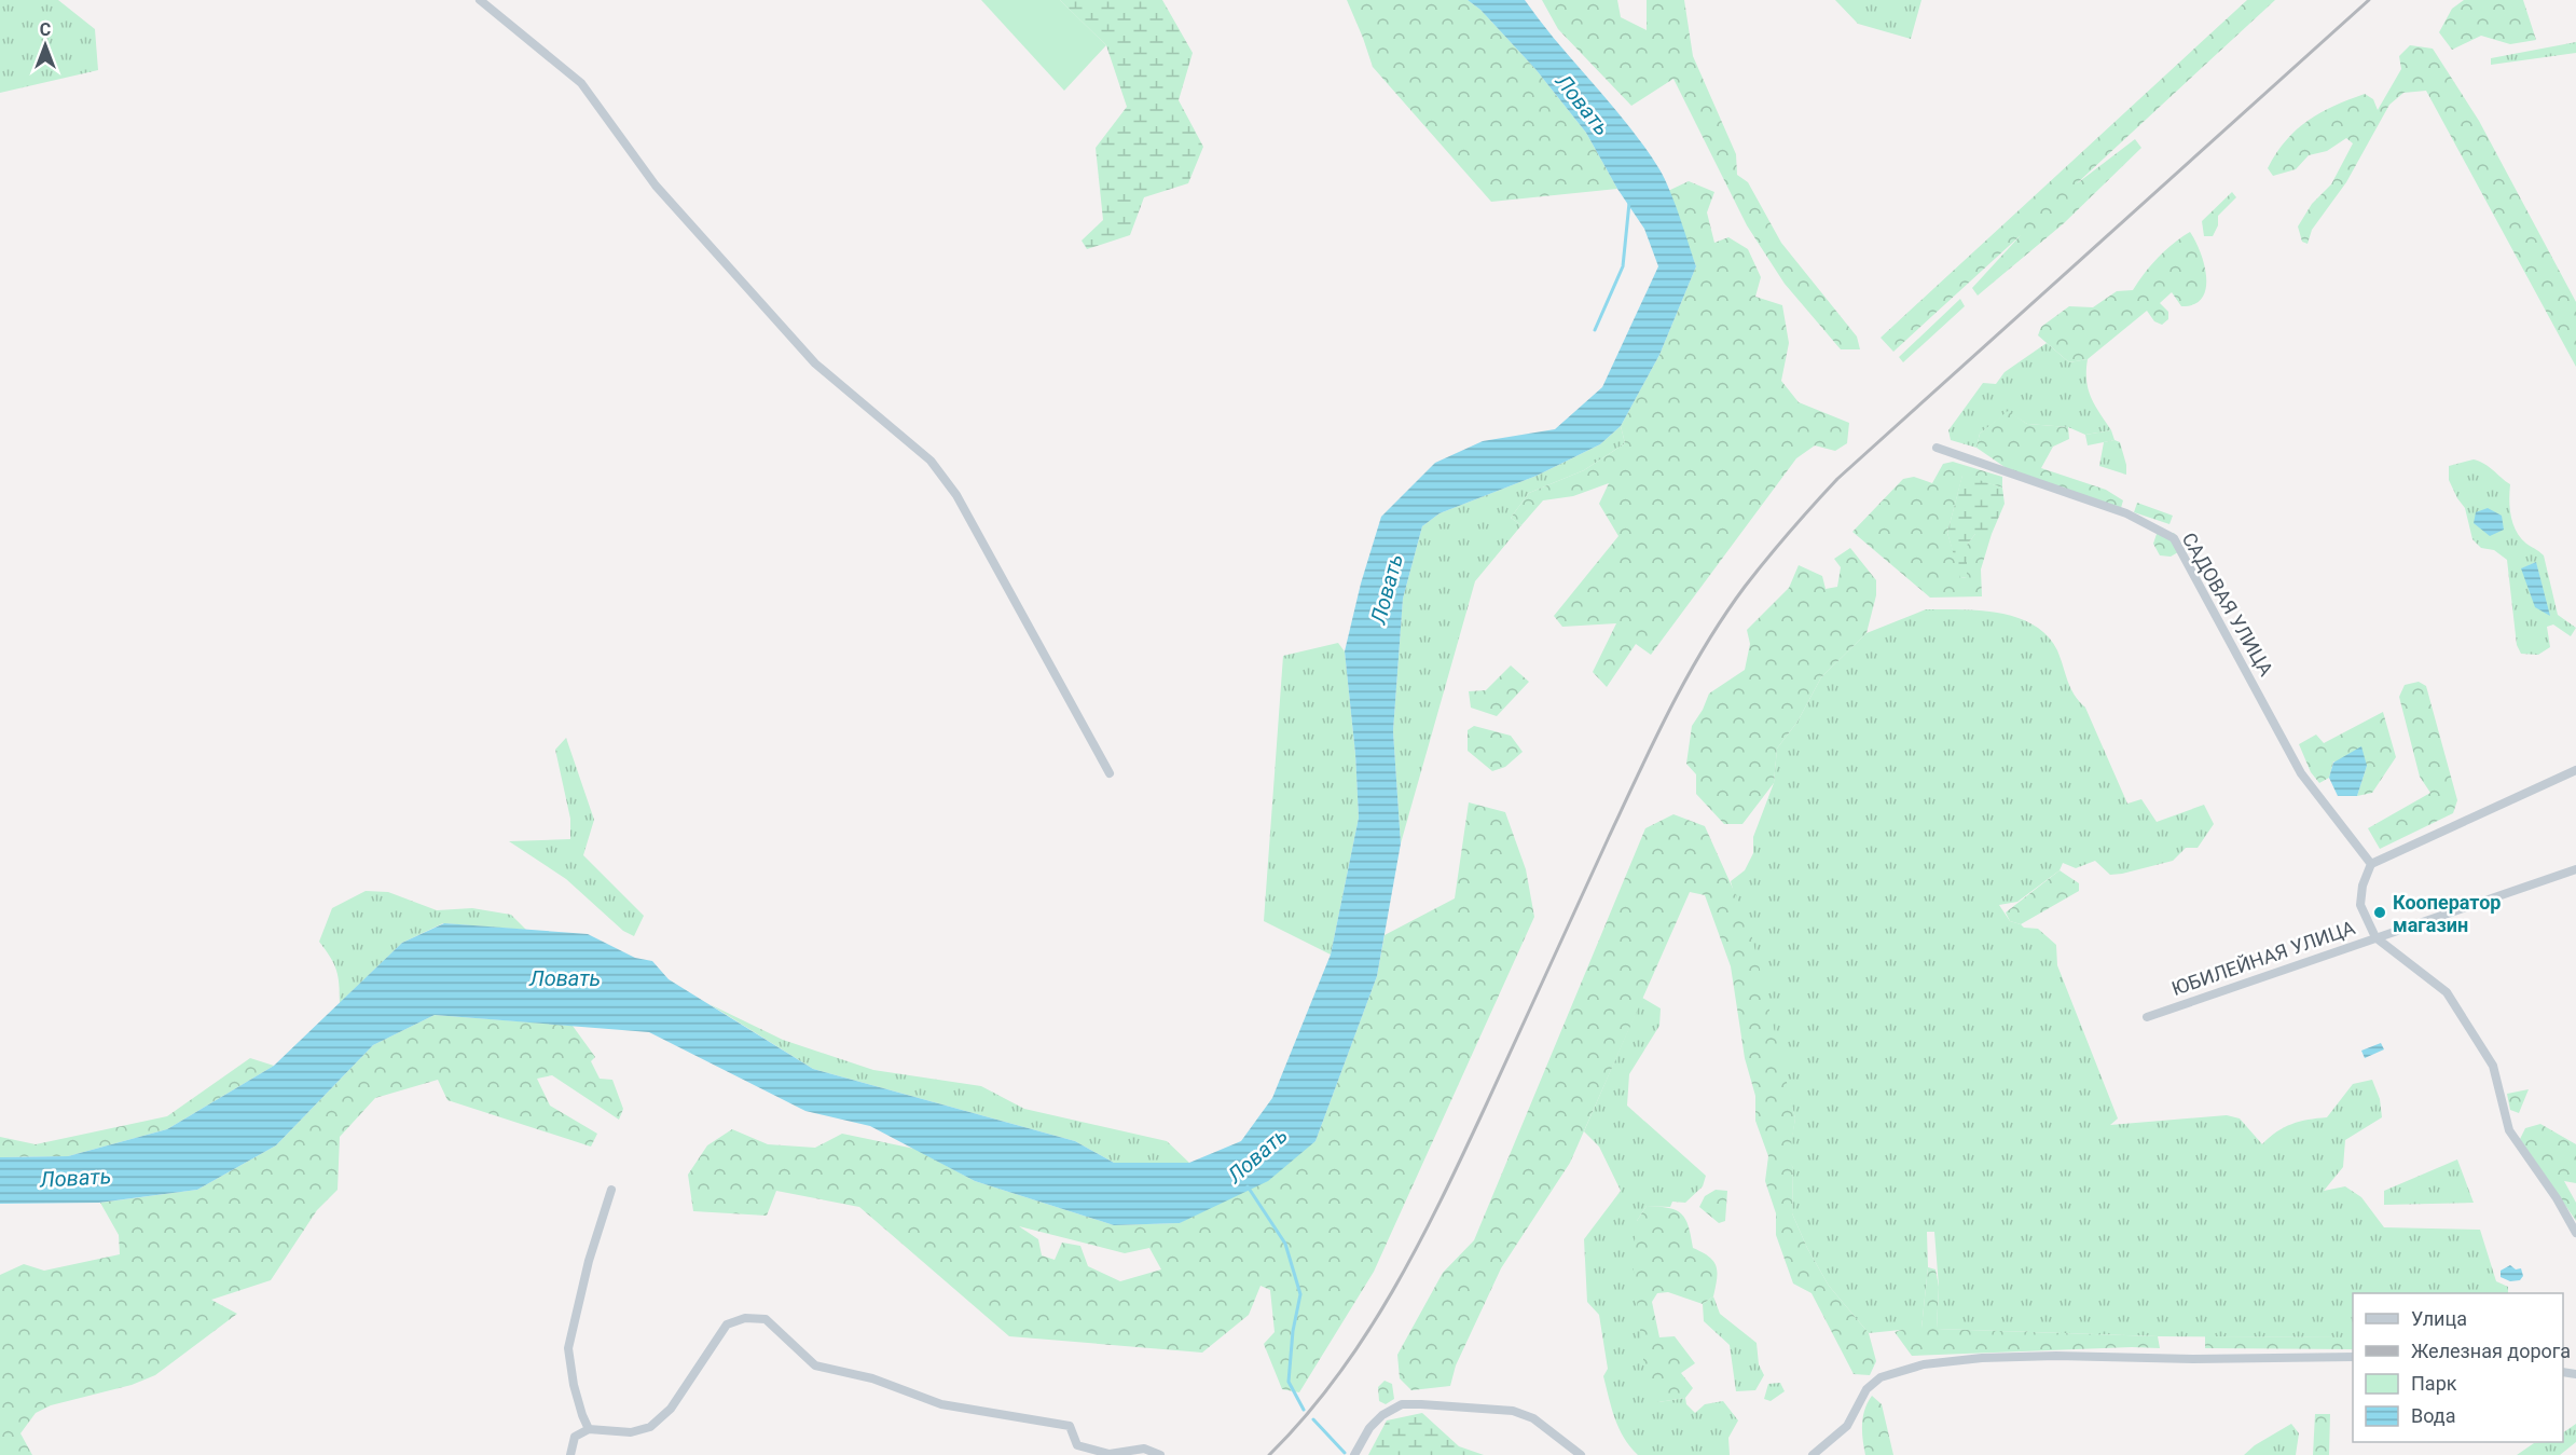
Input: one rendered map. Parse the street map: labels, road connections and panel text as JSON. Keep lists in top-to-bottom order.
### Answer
{
  "streets": {
    "street": ["САДОВАЯ УЛИЦА", "ЮБИЛЕЙНАЯ УЛИЦА"]
  },
  "water": ["Ловать"],
  "places": ["Кооператор магазин"],
  "legend": [
    "Улица",
    "Железная дорога",
    "Парк",
    "Вода"
  ],
  "north": "top"
}
